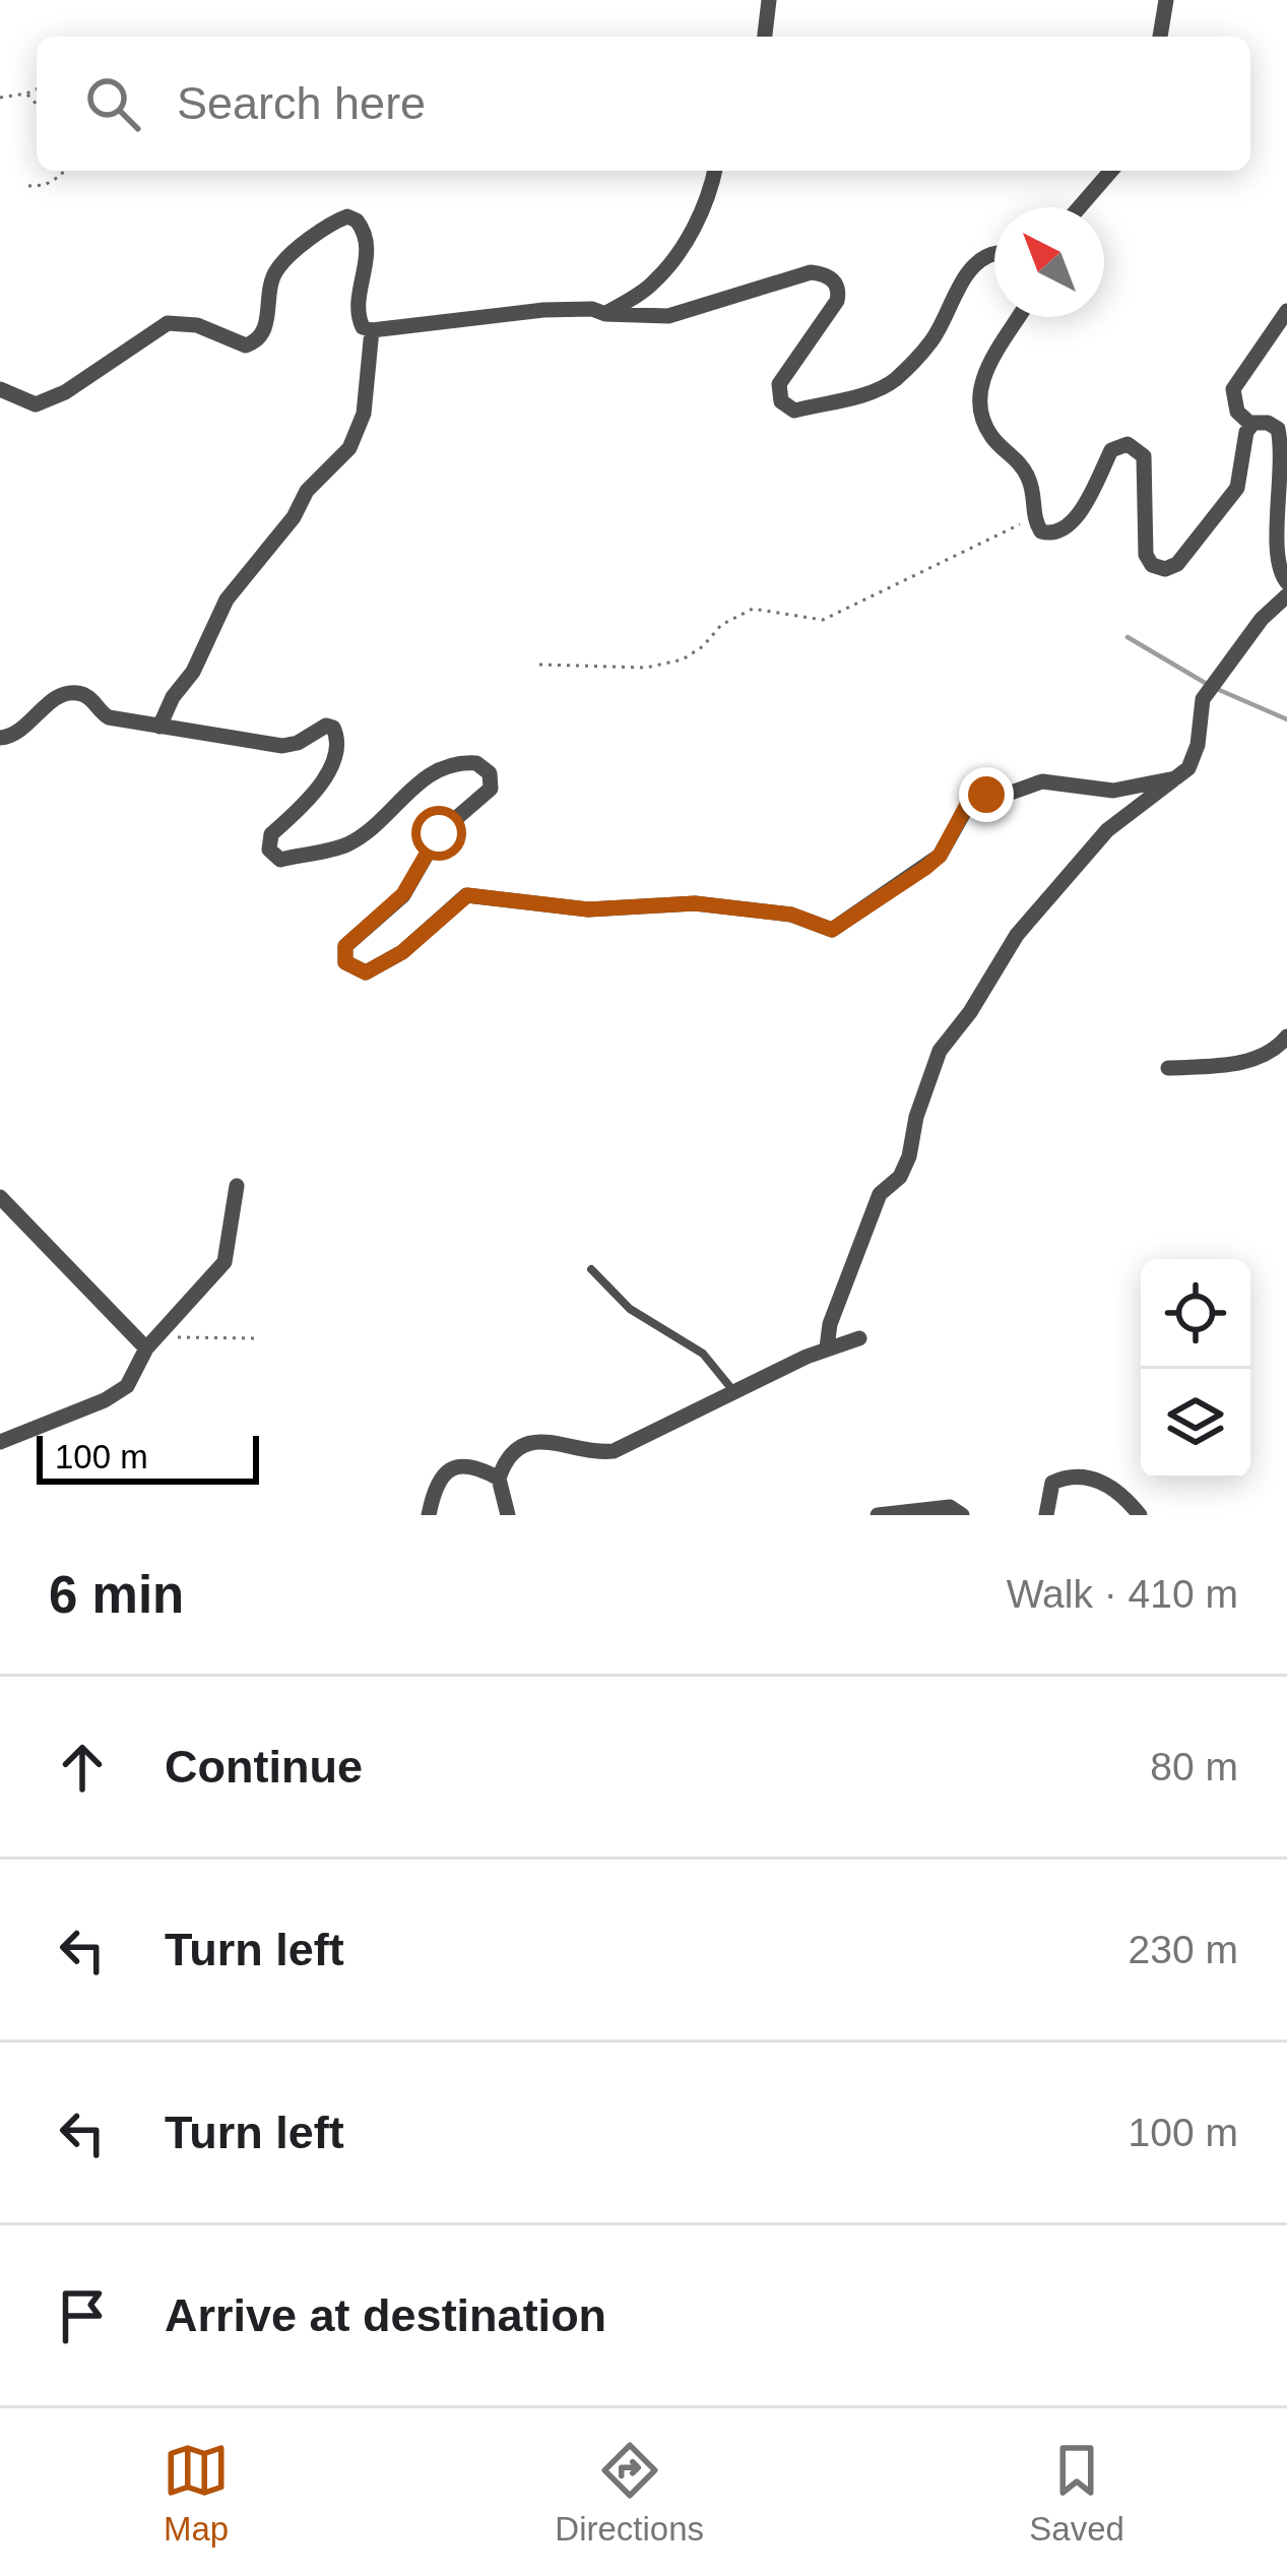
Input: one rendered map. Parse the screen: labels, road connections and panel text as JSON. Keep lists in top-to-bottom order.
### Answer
{
  "scale_bar": "100 m",
  "north": "top left",
  "page": {
    "search": "Search here",
    "scale": "100 m",
    "heading": ["6 min", "Walk · 410 m"],
    "list": [
      ["Continue", "80 m"],
      ["Turn left", "230 m"],
      ["Turn left", "100 m"],
      "Arrive at destination"
    ],
    "nav": ["Map", "Directions", "Saved"]
  }
}
